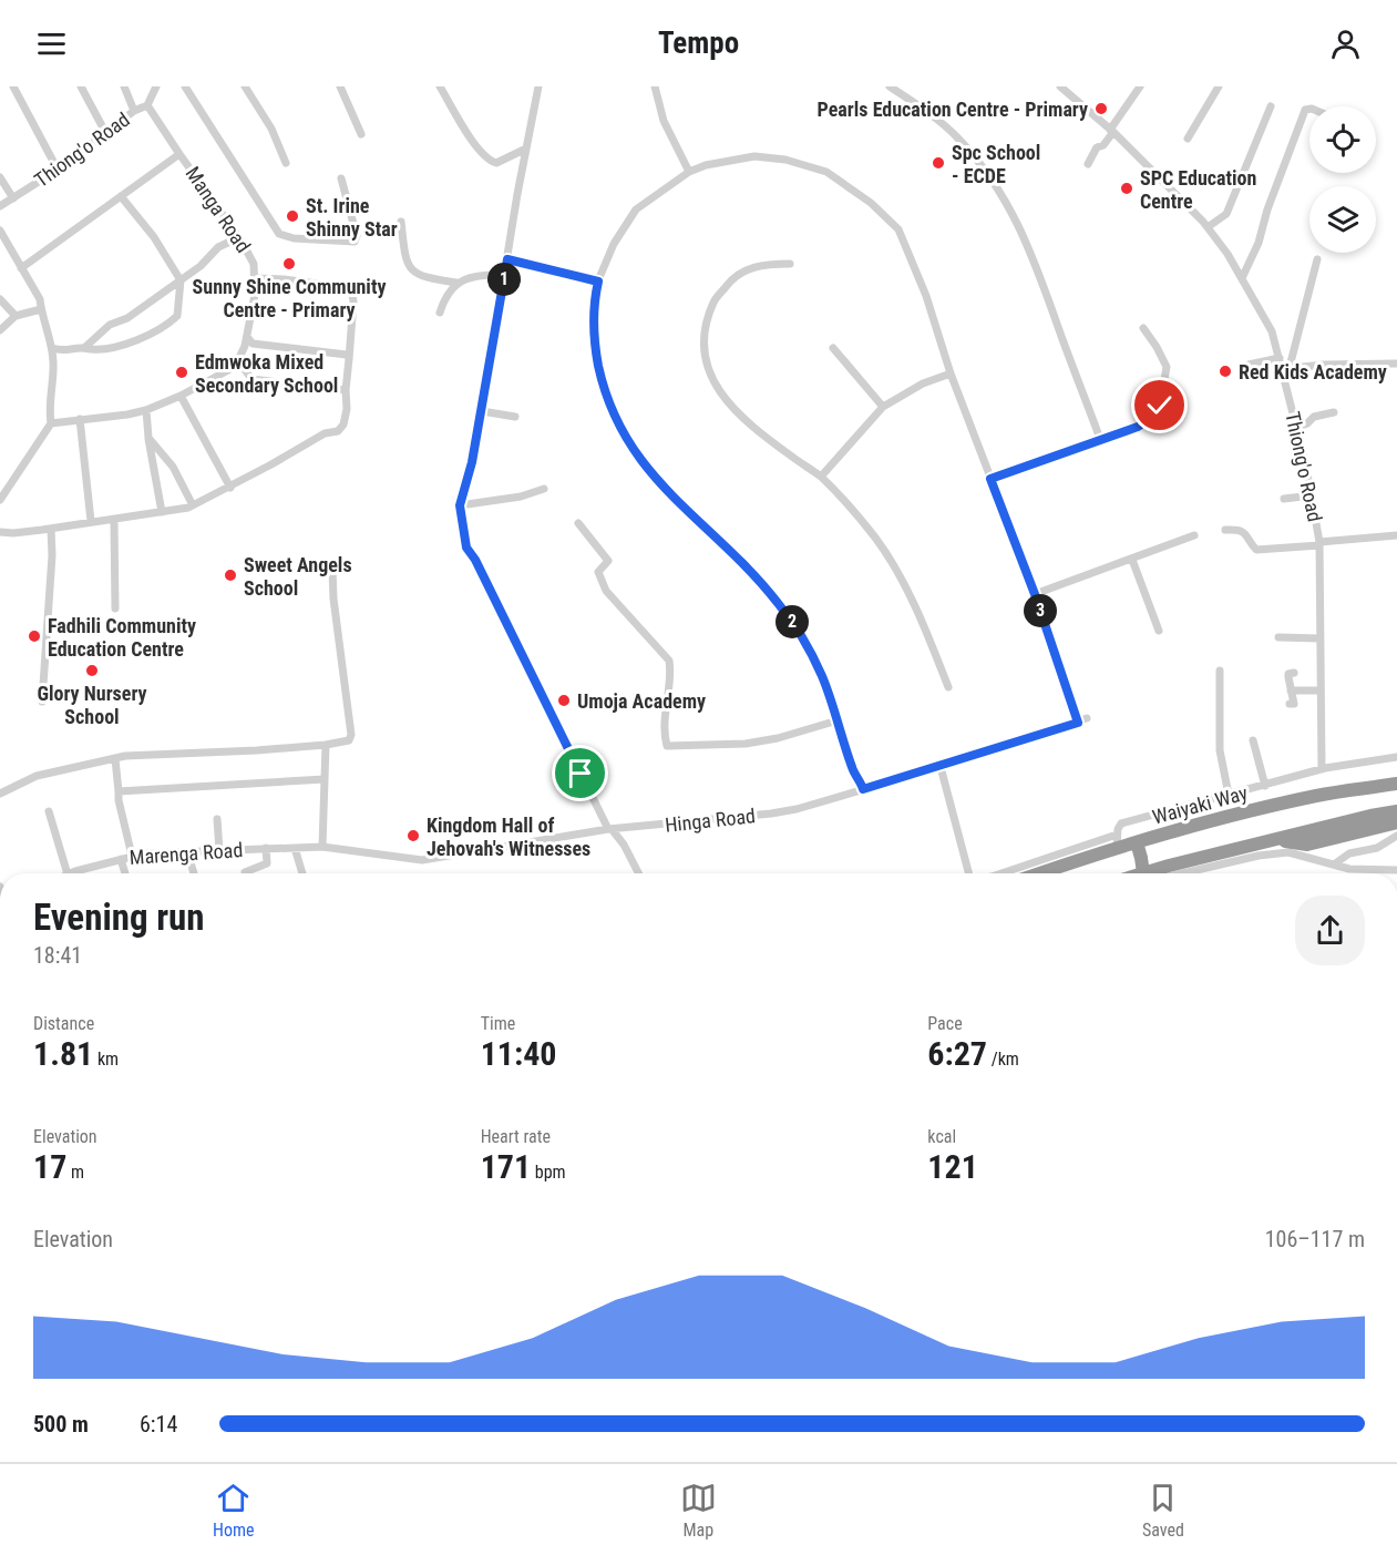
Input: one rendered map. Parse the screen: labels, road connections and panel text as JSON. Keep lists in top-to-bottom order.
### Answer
{
  "streets": {
    "highway": ["Waiyaki Way"],
    "street": [
      "Thiong'o Road",
      "Manga Road",
      "Hinga Road",
      "Marenga Road"
    ]
  },
  "crossings": [
    ["Thiong'o Road", "Manga Road"],
    ["Hinga Road", "Marenga Road"]
  ],
  "places": [
    "Pearls Education Centre - Primary",
    "Spc School - ECDE",
    "SPC Education Centre",
    "St. Irine Shinny Star",
    "Sunny Shine Community Centre - Primary",
    "Red Kids Academy",
    "Edmwoka Mixed Secondary School",
    "Sweet Angels School",
    "Fadhili Community Education Centre",
    "Glory Nursery School",
    "Umoja Academy",
    "Kingdom Hall of Jehovah's Witnesses"
  ],
  "page": {
    "header": "Tempo",
    "pins": ["1", "3", "2"],
    "heading": ["Evening run", "18:41"],
    "stats": [
      ["Distance", "1.81 km"],
      ["Time", "11:40"],
      ["Pace", "6:27 /km"],
      ["Elevation", "17 m"],
      ["Heart rate", "171 bpm"],
      ["kcal", "121"]
    ],
    "chart": ["Elevation", "106–117 m"],
    "list": [
      {
        "name": "500 m",
        "note": "6:14"
      }
    ],
    "tabs": ["Home", "Map", "Saved"]
  }
}
